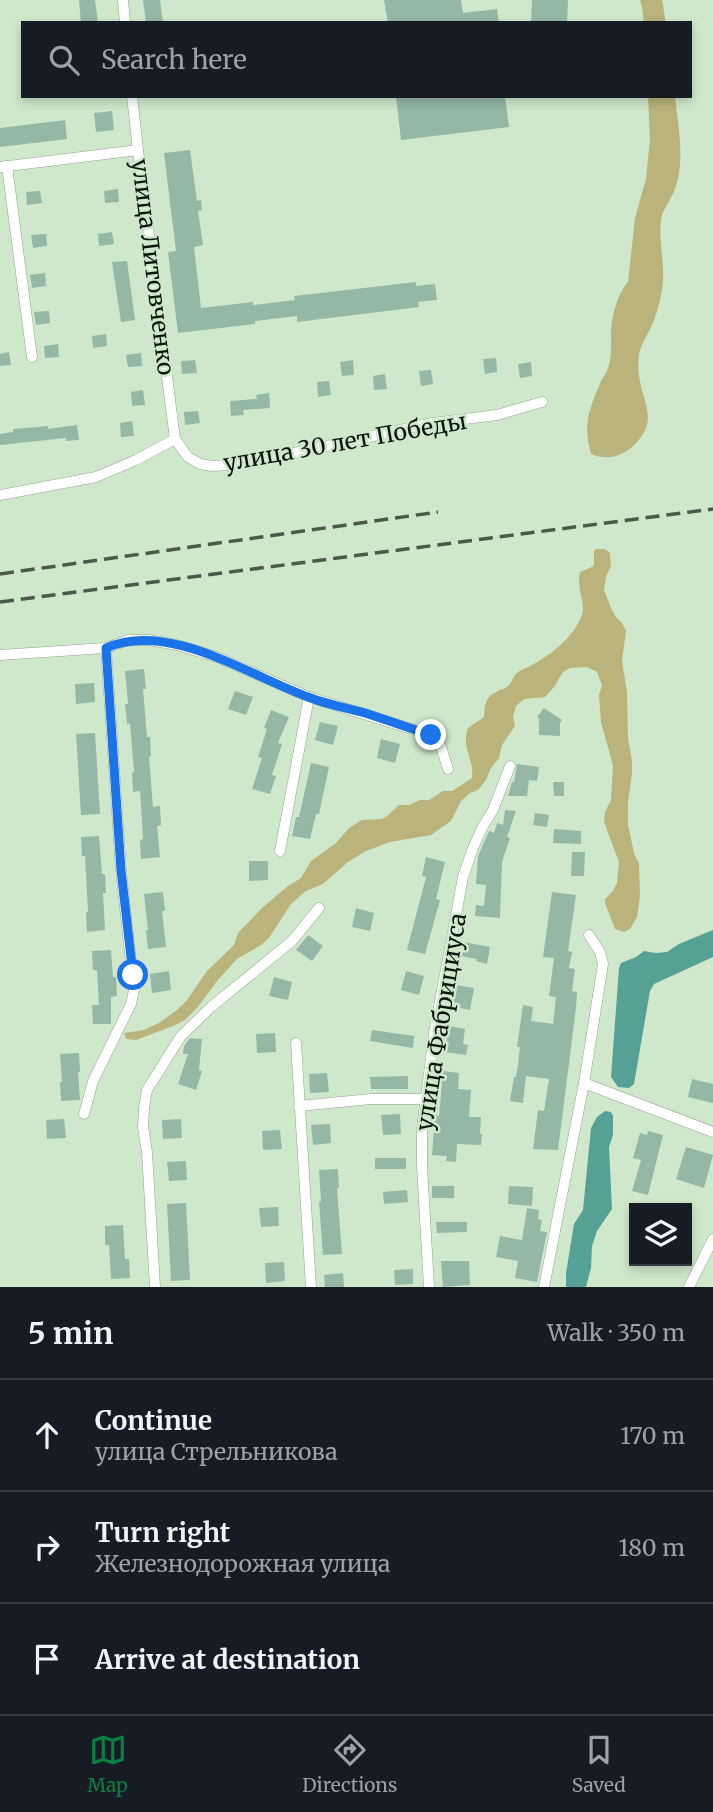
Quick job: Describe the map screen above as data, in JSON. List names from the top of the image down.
{
  "streets": {
    "street": ["улица Литовченко", "улица 30 лет Победы", "улица Фабрициуса"]
  },
  "crossings": [
    ["улица Литовченко", "улица 30 лет Победы"]
  ],
  "page": {
    "search": "Search here",
    "heading": ["5 min", "Walk · 350 m"],
    "list": [
      ["Continue", "улица Стрельникова", "170 m"],
      ["Turn right", "Железнодорожная улица", "180 m"],
      "Arrive at destination"
    ],
    "nav": ["Map", "Directions", "Saved"]
  }
}
